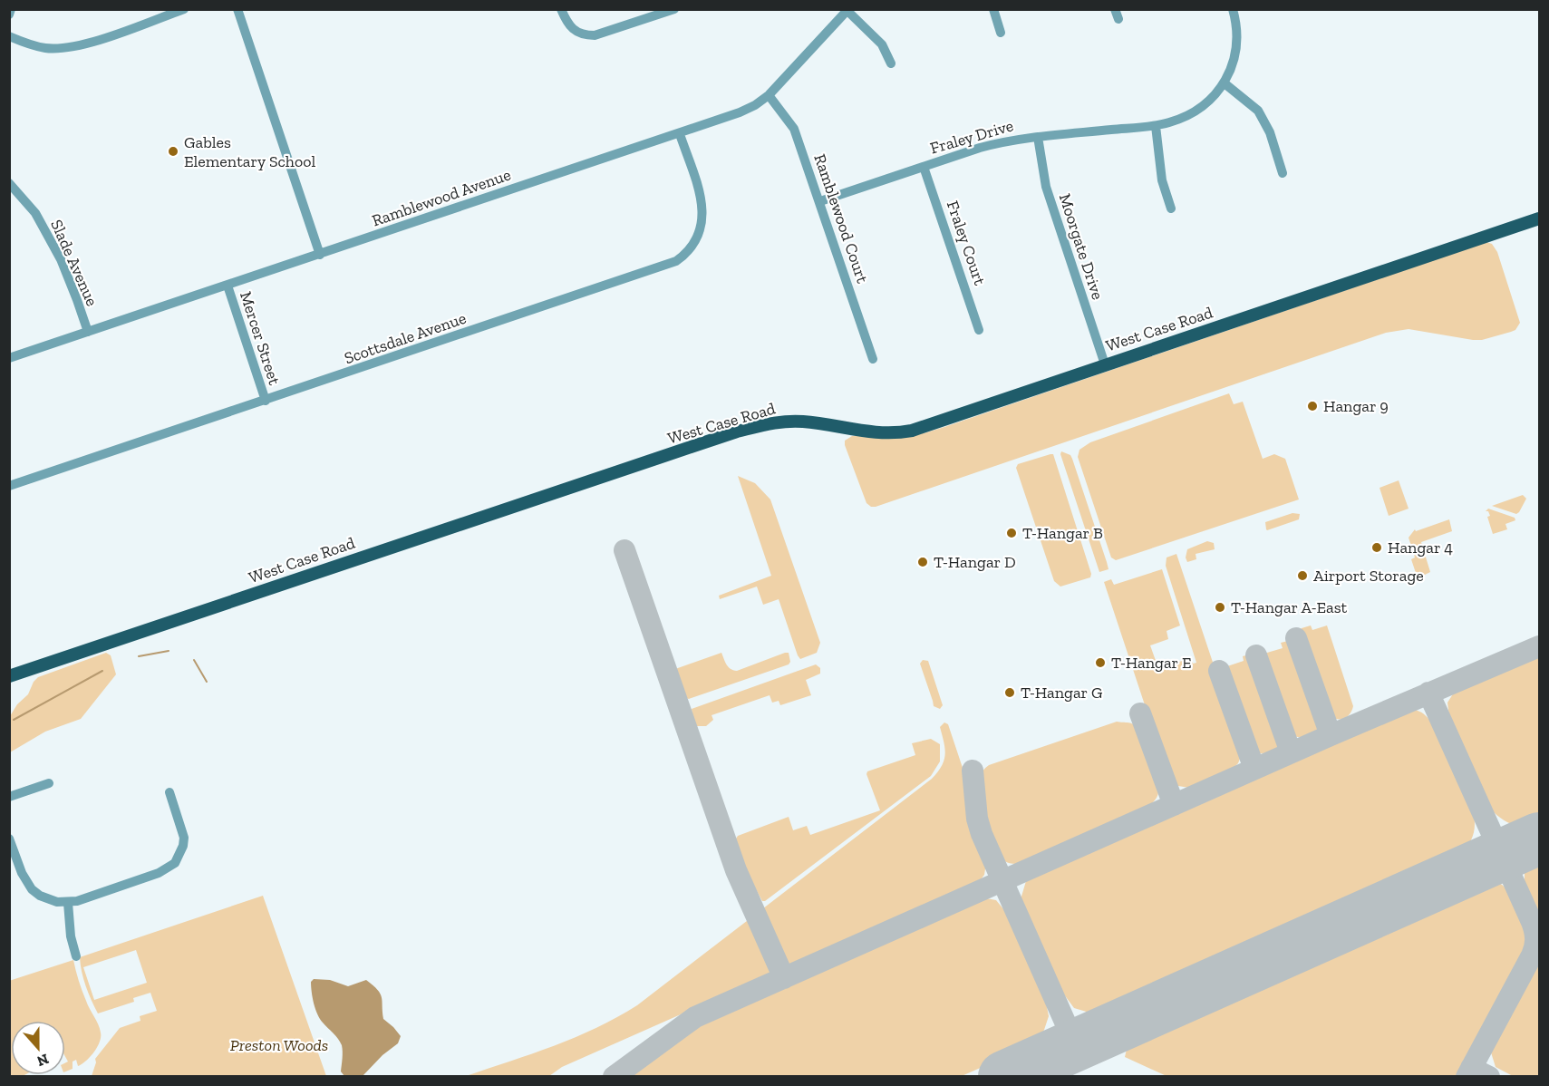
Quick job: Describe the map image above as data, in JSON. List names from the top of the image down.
{
  "streets": {
    "main road": ["West Case Road"],
    "street": [
      "Fraley Drive",
      "Ramblewood Avenue",
      "Ramblewood Court",
      "Fraley Court",
      "Moorgate Drive",
      "Slade Avenue",
      "Mercer Street",
      "Scottsdale Avenue"
    ]
  },
  "crossings": [
    ["Fraley Drive", "Ramblewood Court"],
    ["Fraley Drive", "Fraley Court"],
    ["Fraley Drive", "Moorgate Drive"],
    ["Ramblewood Avenue", "Ramblewood Court"],
    ["Ramblewood Avenue", "Slade Avenue"],
    ["Ramblewood Avenue", "Mercer Street"],
    ["Ramblewood Avenue", "Scottsdale Avenue"],
    ["Moorgate Drive", "West Case Road"],
    ["Mercer Street", "Scottsdale Avenue"]
  ],
  "parks": ["Preston Woods"],
  "places": [
    "Gables Elementary School",
    "Hangar 9",
    "T-Hangar B",
    "Hangar 4",
    "T-Hangar D",
    "Airport Storage",
    "T-Hangar A-East",
    "T-Hangar E",
    "T-Hangar G"
  ],
  "north": "bottom"
}
